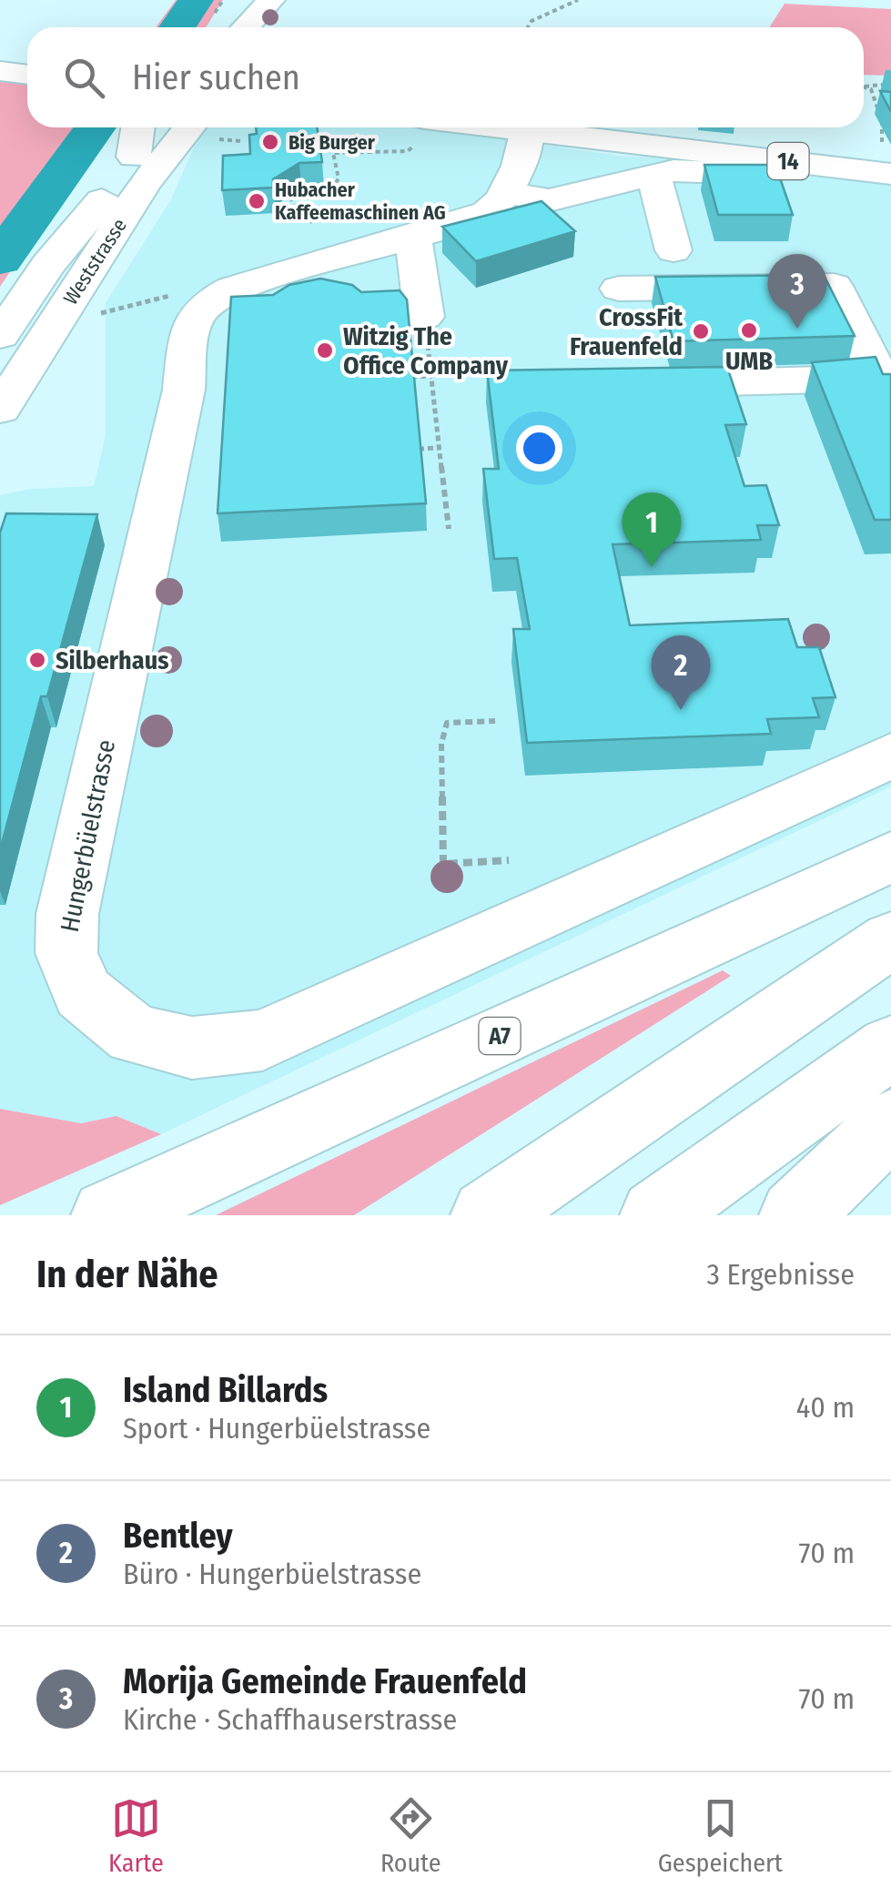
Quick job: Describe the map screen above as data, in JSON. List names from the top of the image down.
{
  "streets": {
    "main road": [
      "14",
      "Weststrasse",
      "Hungerbüelstrasse",
      "A7"
    ]
  },
  "places": [
    "Big Burger",
    "Hubacher Kaffeemaschinen AG",
    "UMB",
    "CrossFit Frauenfeld",
    "Witzig The Office Company",
    "Silberhaus"
  ],
  "page": {
    "search": "Hier suchen",
    "pins": ["3", "1", "2"],
    "heading": ["In der Nähe", "3 Ergebnisse"],
    "list": [
      {
        "mark": "1",
        "name": "Island Billards",
        "note": "Sport · Hungerbüelstrasse",
        "value": "40 m"
      },
      {
        "mark": "2",
        "name": "Bentley",
        "note": "Büro · Hungerbüelstrasse",
        "value": "70 m"
      },
      {
        "mark": "3",
        "name": "Morija Gemeinde Frauenfeld",
        "note": "Kirche · Schaffhauserstrasse",
        "value": "70 m"
      }
    ],
    "nav": ["Karte", "Route", "Gespeichert"]
  }
}
